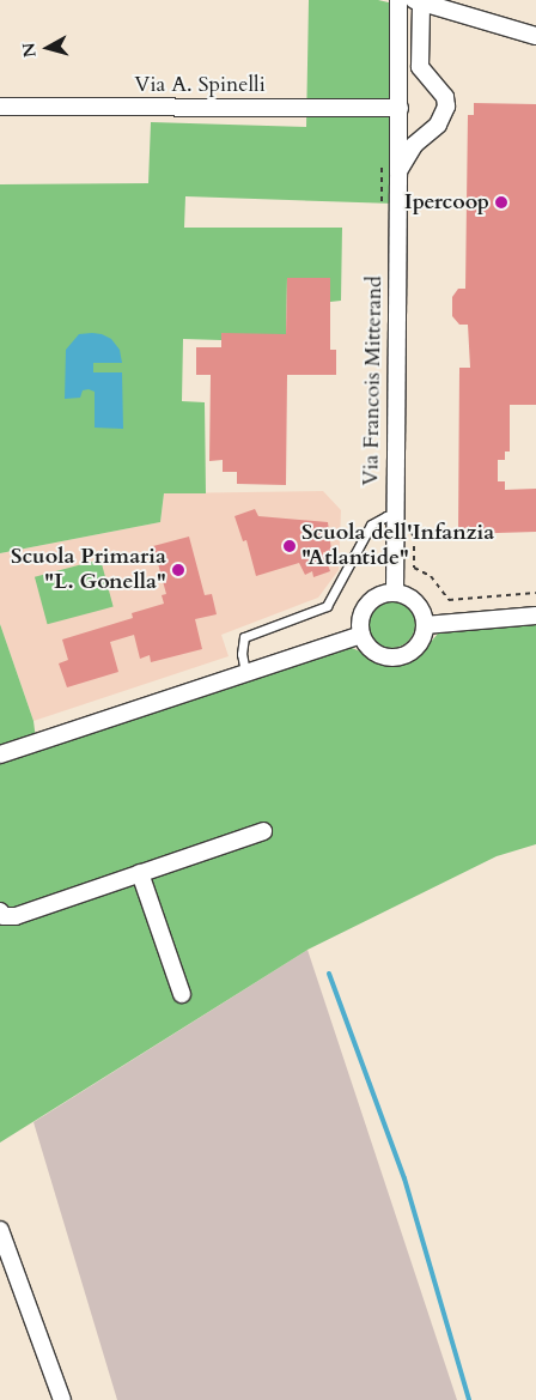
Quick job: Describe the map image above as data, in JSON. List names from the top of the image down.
{
  "streets": {
    "street": ["Via A. Spinelli", "Via Francois Mitterand"]
  },
  "crossings": [
    ["Via A. Spinelli", "Via Francois Mitterand"]
  ],
  "places": ["Ipercoop", "Scuola dell'Infanzia \"Atlantide\"", "Scuola Primaria \"L. Gonella\""],
  "north": "left"
}
